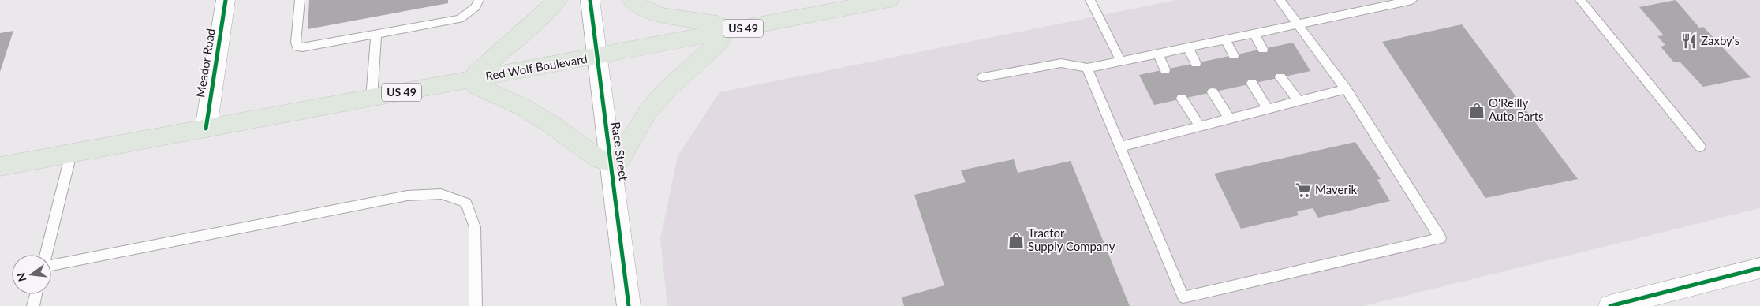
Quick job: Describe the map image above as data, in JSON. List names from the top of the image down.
{
  "streets": {
    "highway": ["US 49", "Red Wolf Boulevard"],
    "street": ["Meador Road", "Race Street"]
  },
  "crossings": [
    ["US 49", "Meador Road"],
    ["US 49", "Red Wolf Boulevard"],
    ["Meador Road", "Red Wolf Boulevard"],
    ["Red Wolf Boulevard", "Race Street"]
  ],
  "places": {
    "restaurant": ["Zaxby's"],
    "shop": ["O'Reilly Auto Parts", "Tractor Supply Company"],
    "supermarket": ["Maverik"]
  },
  "north": "left"
}
